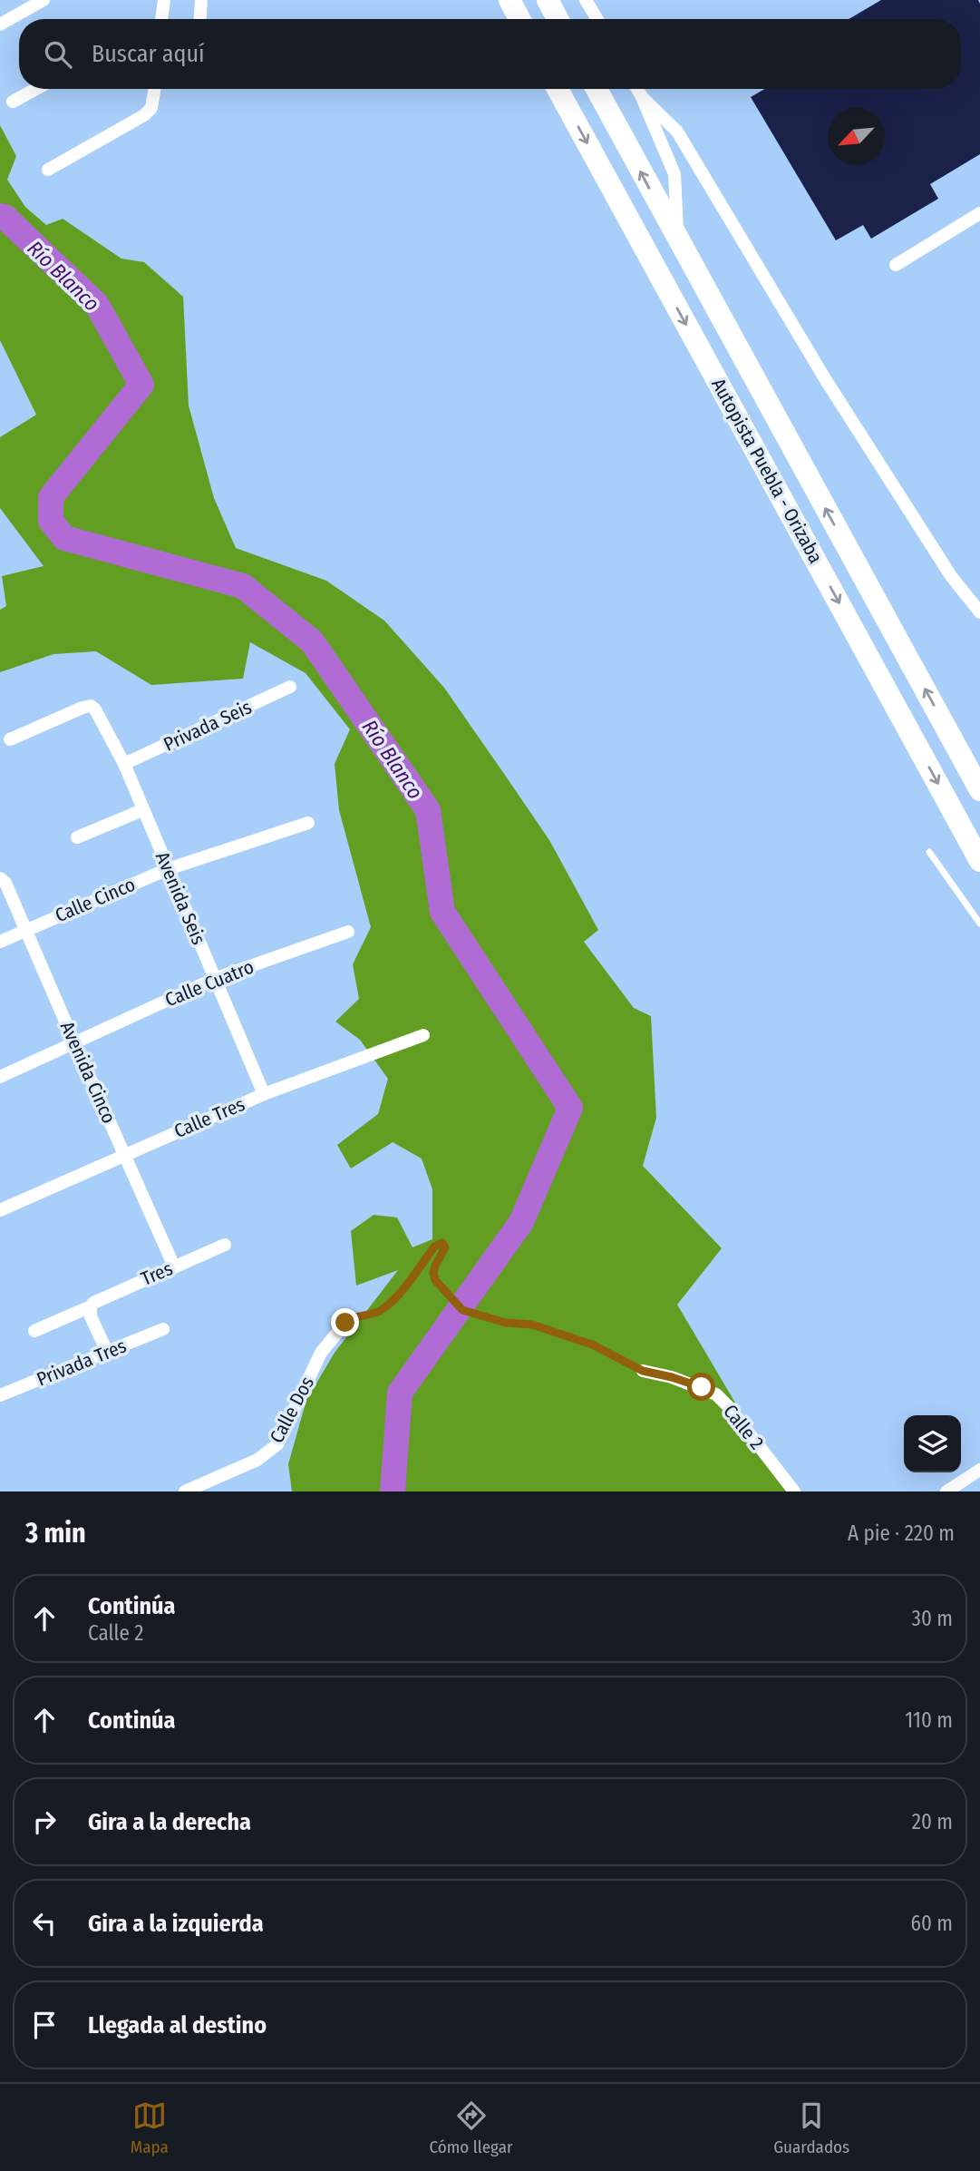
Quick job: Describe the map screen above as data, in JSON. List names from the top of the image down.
{
  "streets": {
    "highway": ["Autopista Puebla - Orizaba"],
    "street": [
      "Privada Seis",
      "Avenida Seis",
      "Calle Cinco",
      "Calle Cuatro",
      "Avenida Cinco",
      "Calle Tres",
      "Tres",
      "Privada Tres",
      "Calle Dos",
      "Calle 2"
    ]
  },
  "crossings": [
    ["Privada Seis", "Avenida Seis"],
    ["Avenida Seis", "Calle Cinco"],
    ["Avenida Seis", "Calle Cuatro"],
    ["Avenida Seis", "Calle Tres"],
    ["Calle Cinco", "Avenida Cinco"],
    ["Calle Cuatro", "Avenida Cinco"],
    ["Avenida Cinco", "Calle Tres"],
    ["Avenida Cinco", "Tres"]
  ],
  "water": ["Río Blanco"],
  "north": "bottom left",
  "page": {
    "search": "Buscar aquí",
    "heading": ["3 min", "A pie · 220 m"],
    "list": [
      ["Continúa", "Calle 2", "30 m"],
      ["Continúa", "110 m"],
      ["Gira a la derecha", "20 m"],
      ["Gira a la izquierda", "60 m"],
      "Llegada al destino"
    ],
    "nav": ["Mapa", "Cómo llegar", "Guardados"]
  }
}
